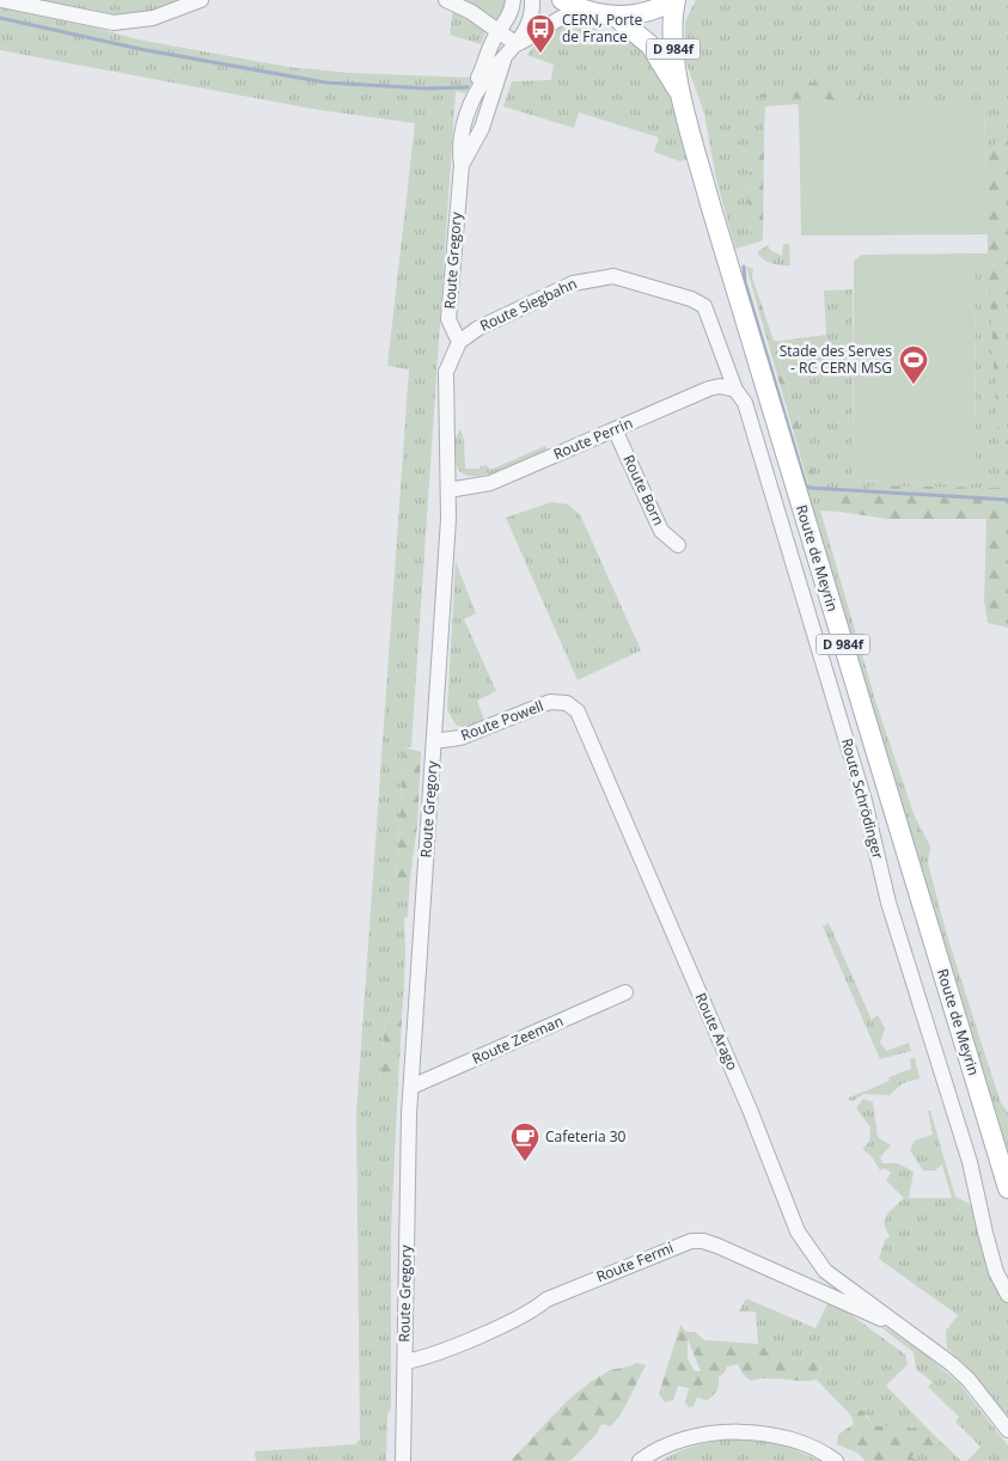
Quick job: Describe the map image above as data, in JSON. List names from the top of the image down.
{
  "streets": {
    "main road": ["D 984f", "Route de Meyrin"],
    "street": [
      "Route Gregory",
      "Route Siegbahn",
      "Route Perrin",
      "Route Born",
      "Route Powell",
      "Route Schrödinger",
      "Route Arago",
      "Route Zeeman",
      "Route Fermi"
    ]
  },
  "crossings": [
    ["Route Gregory", "Route Siegbahn"],
    ["Route Gregory", "Route Perrin"],
    ["Route Gregory", "Route Powell"],
    ["Route Gregory", "Route Zeeman"],
    ["Route Gregory", "Route Fermi"],
    ["Route Siegbahn", "Route Schrödinger"],
    ["Route Perrin", "Route Born"],
    ["Route Perrin", "Route Schrödinger"],
    ["Route Powell", "Route Arago"],
    ["Route Arago", "Route Fermi"]
  ],
  "places": {
    "bus stop": ["CERN, Porte de France"],
    "sports": ["Stade des Serves - RC CERN MSG"],
    "cafe": ["Cafeteria 30"]
  }
}
